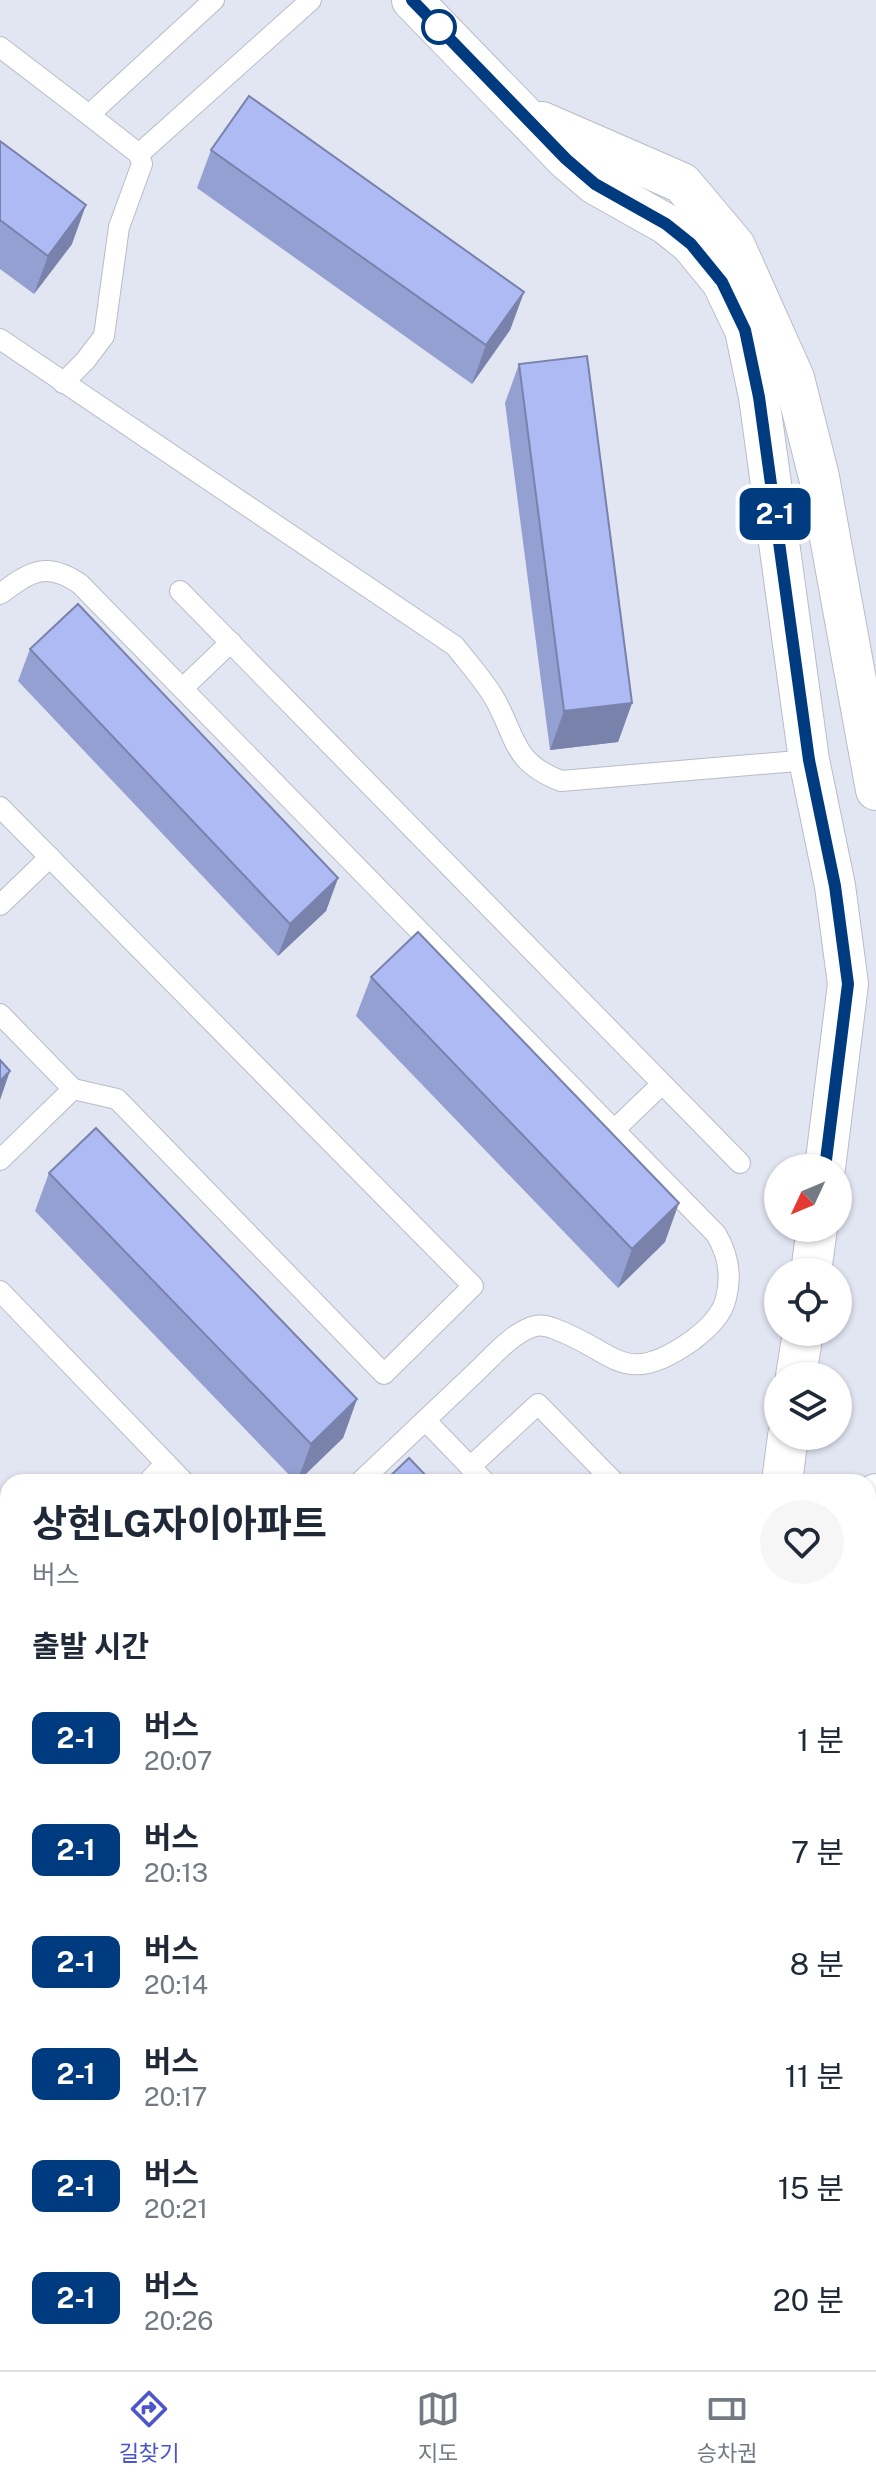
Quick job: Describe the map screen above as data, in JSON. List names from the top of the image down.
{
  "lines": ["bus line 2-1"],
  "north": "bottom left",
  "page": {
    "on_map": "2-1",
    "heading": [
      ["상현LG자이아파트", "버스"],
      "출발 시간"
    ],
    "list": [
      {
        "mark": "2-1",
        "name": "버스",
        "note": "20:07",
        "value": "1 분"
      },
      {
        "mark": "2-1",
        "name": "버스",
        "note": "20:13",
        "value": "7 분"
      },
      {
        "mark": "2-1",
        "name": "버스",
        "note": "20:14",
        "value": "8 분"
      },
      {
        "mark": "2-1",
        "name": "버스",
        "note": "20:17",
        "value": "11 분"
      },
      {
        "mark": "2-1",
        "name": "버스",
        "note": "20:21",
        "value": "15 분"
      },
      {
        "mark": "2-1",
        "name": "버스",
        "note": "20:26",
        "value": "20 분"
      }
    ],
    "tabs": ["길찾기", "지도", "승차권"]
  }
}
